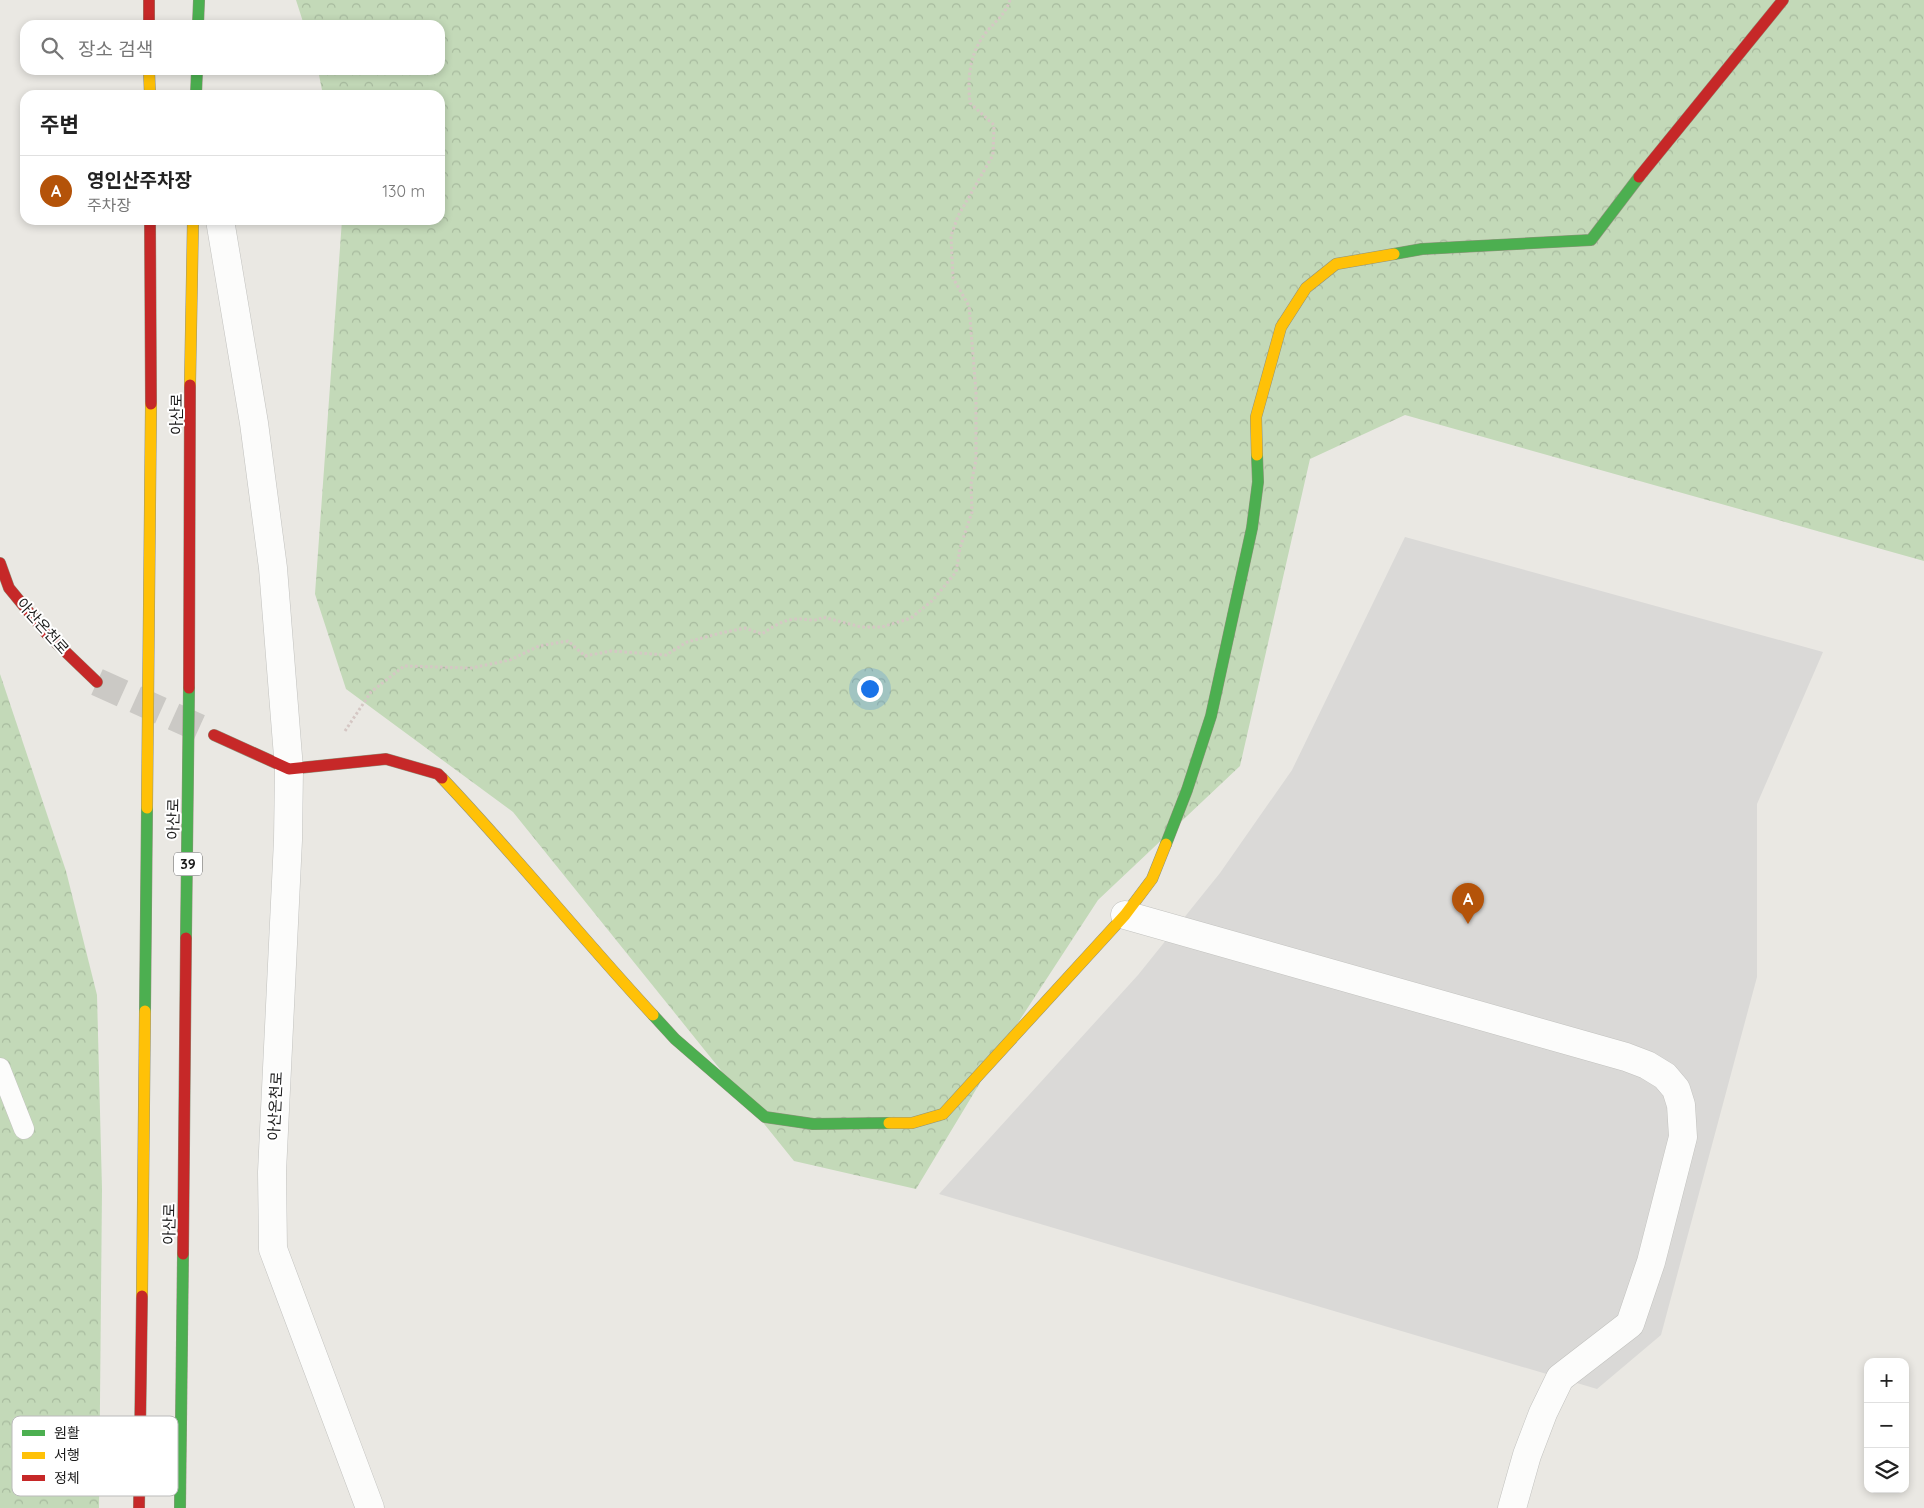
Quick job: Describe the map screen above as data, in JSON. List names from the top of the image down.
{
  "streets": {
    "main road": ["아산로", "아산온천로", "39"]
  },
  "legend": ["원활", "서행", "정체"],
  "page": {
    "search": "장소 검색",
    "heading": "주변",
    "list": [
      {
        "mark": "A",
        "name": "영인산주차장",
        "note": "주차장",
        "value": "130 m"
      }
    ],
    "pins": "A",
    "map_buttons": ["+", "−"]
  }
}
